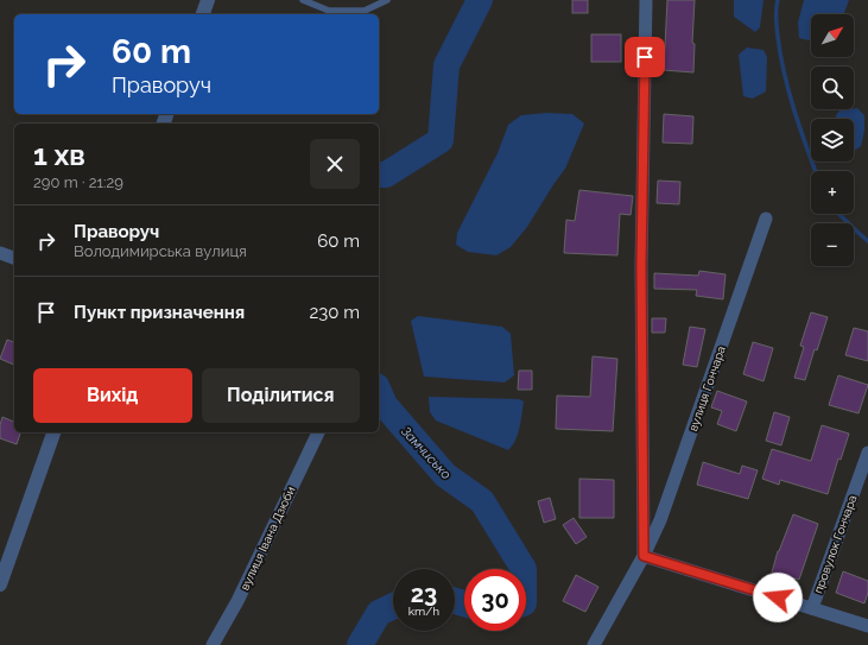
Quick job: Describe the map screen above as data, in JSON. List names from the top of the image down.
{
  "streets": {
    "street": ["вулиця Гончара", "вулиця Івана Дзюби", "провулок Гончара"]
  },
  "water": ["Замчисько"],
  "north": "top right",
  "page": {
    "map_buttons": ["+", "−"],
    "turn": ["60 m", "Праворуч"],
    "heading": ["1 хв", "290 m · 21:29"],
    "list": [
      {
        "name": "Праворуч",
        "note": "Володимирська вулиця",
        "value": "60 m"
      },
      {
        "name": "Пункт призначення",
        "value": "230 m"
      }
    ],
    "buttons": ["Вихід", "Поділитися"],
    "speed": "23 km/h",
    "limit": "30"
  }
}
